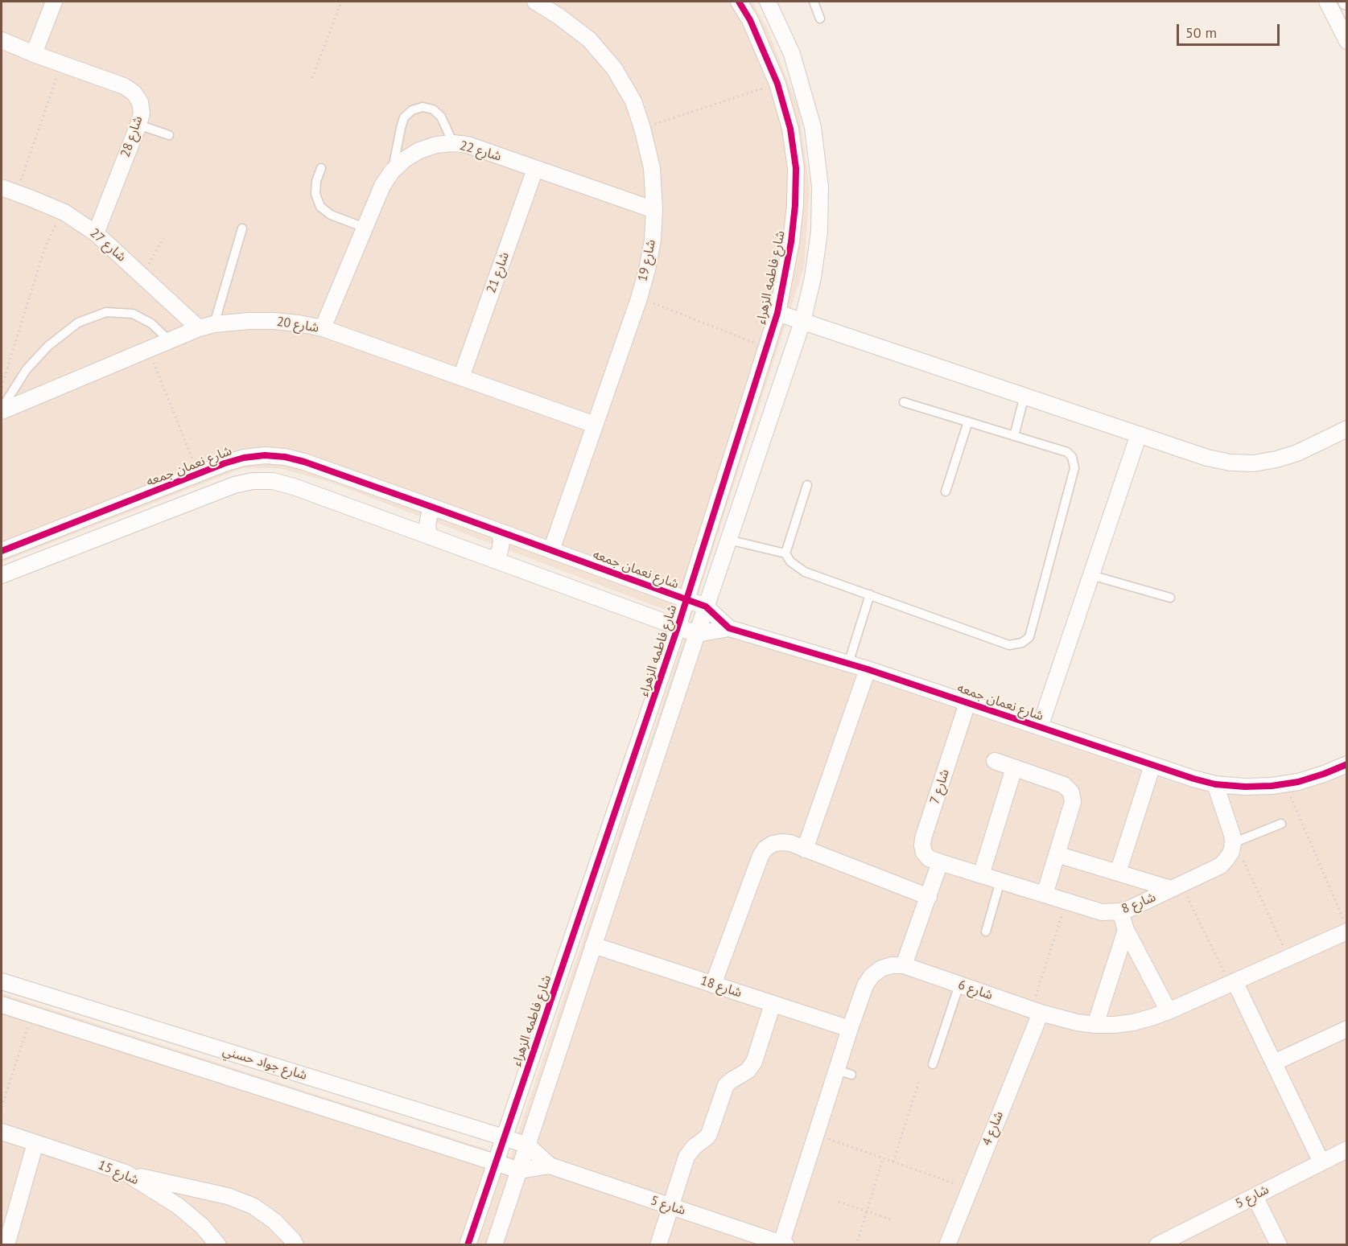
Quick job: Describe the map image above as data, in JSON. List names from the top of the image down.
{
  "streets": {
    "street": [
      "شارع 28",
      "شارع 22",
      "شارع 27",
      "شارع 19",
      "شارع 21",
      "شارع فاطمه الزهراء",
      "شارع 20",
      "شارع نعمان جمعه",
      "شارع 7",
      "شارع 8",
      "شارع 18",
      "شارع 6",
      "شارع جواد حسني",
      "شارع 4",
      "شارع 15",
      "شارع 5"
    ]
  },
  "crossings": [
    ["شارع 28", "شارع 27"],
    ["شارع 22", "شارع 19"],
    ["شارع 22", "شارع 21"],
    ["شارع 22", "شارع 20"],
    ["شارع 27", "شارع 20"],
    ["شارع 19", "شارع 20"],
    ["شارع 19", "شارع نعمان جمعه"],
    ["شارع 21", "شارع 20"],
    ["شارع فاطمه الزهراء", "شارع نعمان جمعه"],
    ["شارع فاطمه الزهراء", "شارع جواد حسني"],
    ["شارع نعمان جمعه", "شارع 7"],
    ["شارع 7", "شارع 8"],
    ["شارع 18", "شارع 6"],
    ["شارع 6", "شارع 4"],
    ["شارع 6", "شارع 5"],
    ["شارع جواد حسني", "شارع 5"]
  ],
  "scale_bar": "50 m"
}
